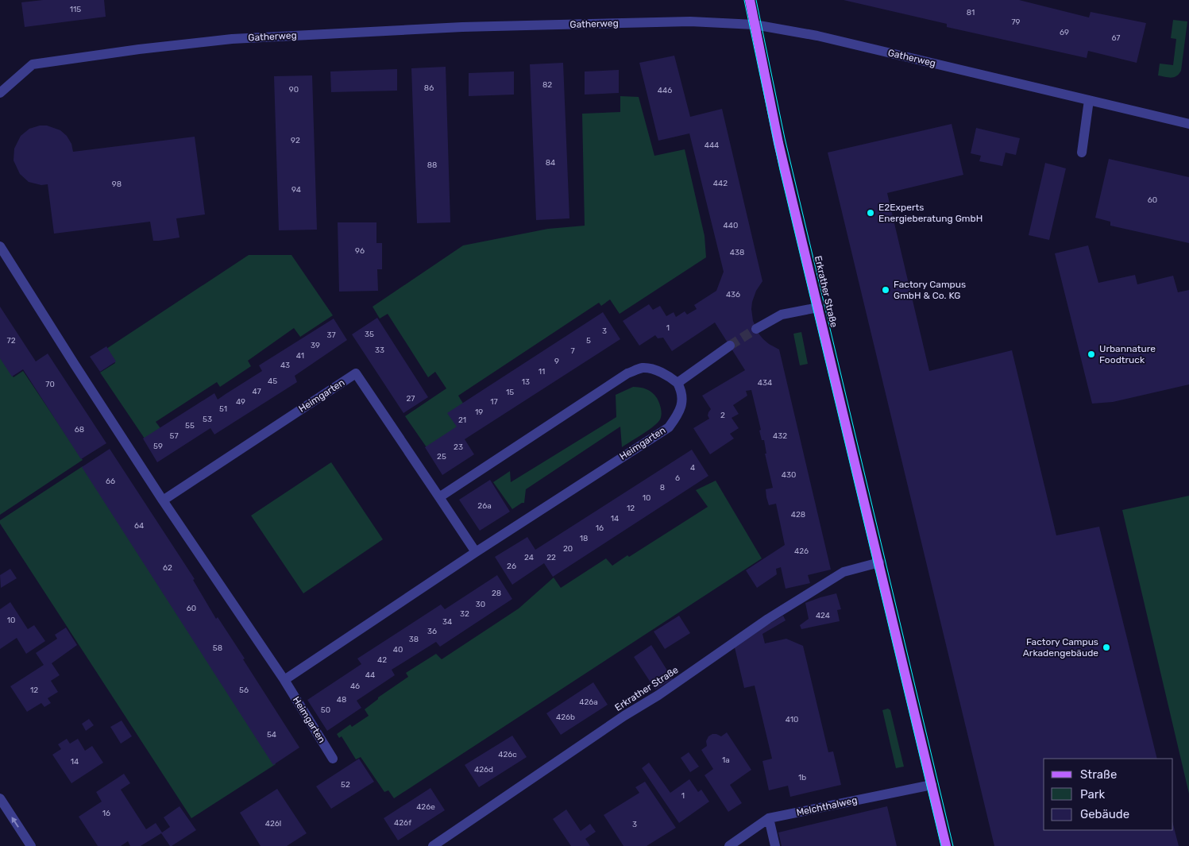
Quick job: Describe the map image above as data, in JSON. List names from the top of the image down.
{
  "streets": {
    "main road": ["Erkrather Straße"],
    "street": ["Gatherweg", "Heimgarten", "Melchthalweg"]
  },
  "crossings": [
    ["Gatherweg", "Erkrather Straße"],
    ["Erkrather Straße", "Melchthalweg"]
  ],
  "places": [
    "E2Experts Energieberatung GmbH",
    "Factory Campus GmbH & Co. KG",
    "Urbannature Foodtruck",
    "Factory Campus Arkadengebäude"
  ],
  "house_numbers": [
    "115",
    "81",
    "79",
    "69",
    "67",
    "82",
    "86",
    "90",
    "446",
    "92",
    "444",
    "84",
    "88",
    "442",
    "98",
    "94",
    "60",
    "440",
    "96",
    "438",
    "436",
    "1",
    "3",
    "35",
    "37",
    "72",
    "5",
    "39",
    "33",
    "7",
    "41",
    "9",
    "43",
    "11",
    "45",
    "13",
    "434",
    "70",
    "47",
    "15",
    "27",
    "49",
    "17",
    "51",
    "19",
    "2",
    "53",
    "21",
    "55",
    "68",
    "57",
    "432",
    "59",
    "23",
    "25",
    "4",
    "430",
    "6",
    "66",
    "8",
    "10",
    "26a",
    "12",
    "428",
    "14",
    "64",
    "16",
    "18",
    "20",
    "426",
    "24",
    "22",
    "26",
    "62",
    "28",
    "30",
    "60",
    "32",
    "424",
    "10",
    "34",
    "36",
    "38",
    "58",
    "40",
    "42",
    "44",
    "46",
    "12",
    "56",
    "48",
    "426a",
    "50",
    "426b",
    "410",
    "54",
    "426c",
    "1a",
    "14",
    "426d",
    "1b",
    "52",
    "1",
    "426e",
    "16",
    "426f",
    "426l",
    "3"
  ],
  "legend": ["Straße", "Park", "Gebäude"]
}
